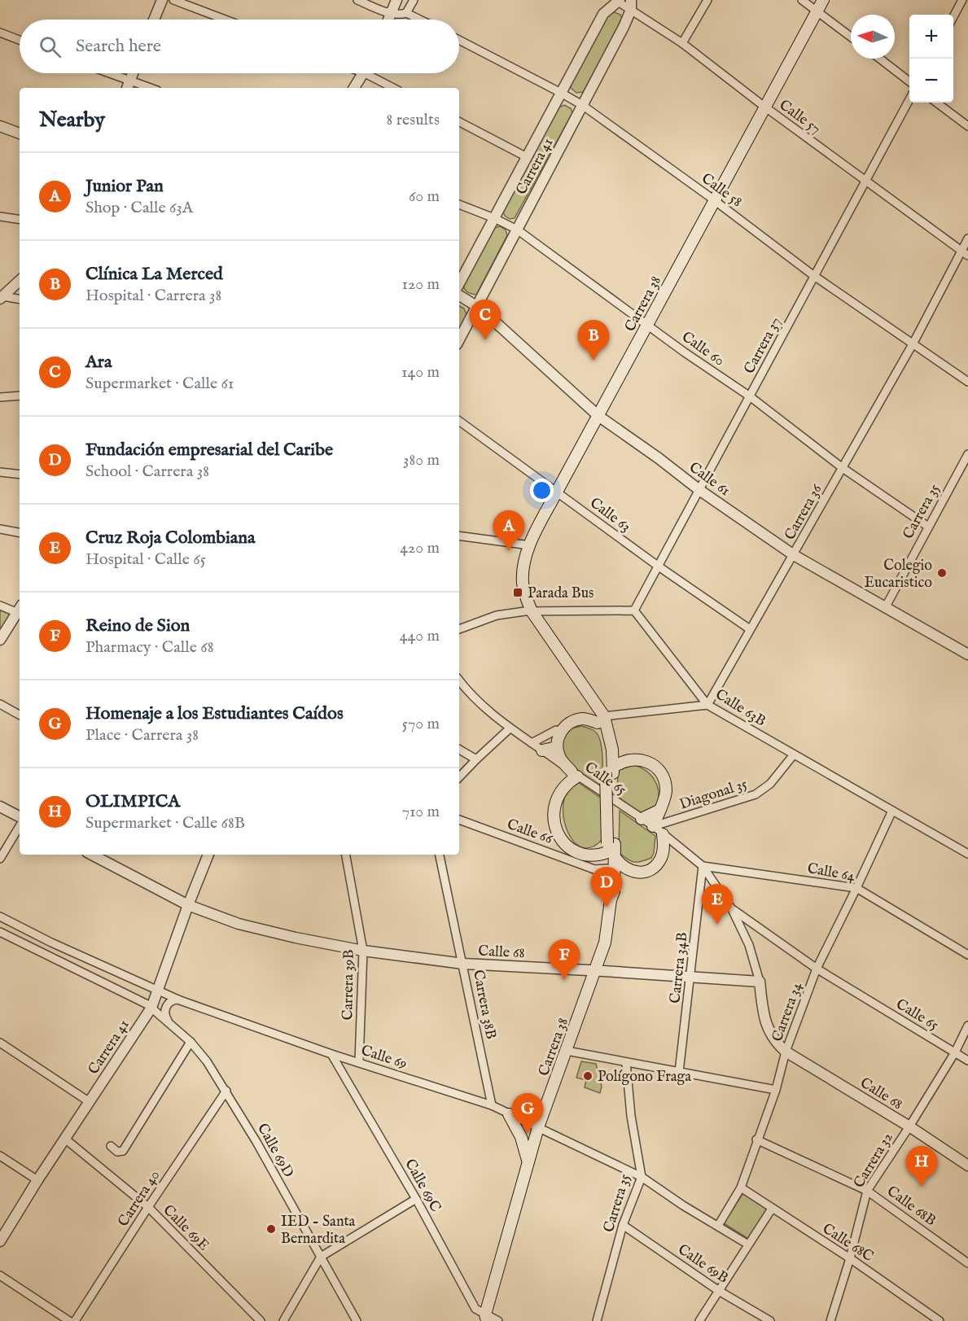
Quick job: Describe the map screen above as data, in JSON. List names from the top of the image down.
{
  "streets": {
    "main road": ["Carrera 38"],
    "street": [
      "Calle 57",
      "Carrera 41",
      "Calle 58",
      "Carrera 37",
      "Calle 60",
      "Calle 61",
      "Carrera 35",
      "Carrera 36",
      "Calle 63",
      "Calle 63B",
      "Calle 65",
      "Diagonal 35",
      "Calle 66",
      "Calle 64",
      "Calle 68",
      "Carrera 34B",
      "Carrera 39B",
      "Carrera 38B",
      "Carrera 34",
      "Calle 69",
      "Calle 69D",
      "Carrera 32",
      "Calle 69C",
      "Carrera 40",
      "Calle 68B",
      "Calle 69E",
      "Calle 68C",
      "Calle 69B"
    ]
  },
  "crossings": [
    ["Calle 57", "Carrera 41"],
    ["Calle 57", "Carrera 38"],
    ["Calle 57", "Carrera 37"],
    ["Calle 57", "Carrera 36"],
    ["Carrera 41", "Calle 58"],
    ["Carrera 41", "Calle 60"],
    ["Carrera 41", "Calle 61"],
    ["Carrera 41", "Calle 68"],
    ["Carrera 41", "Calle 69"],
    ["Carrera 41", "Calle 69D"],
    ["Carrera 41", "Calle 69E"],
    ["Calle 58", "Carrera 38"],
    ["Calle 58", "Carrera 37"],
    ["Calle 58", "Carrera 36"],
    ["Carrera 38", "Calle 60"],
    ["Carrera 38", "Calle 61"],
    ["Carrera 38", "Calle 63"],
    ["Carrera 38", "Calle 66"],
    ["Carrera 38", "Calle 68"],
    ["Carrera 38", "Calle 69"],
    ["Carrera 38", "Calle 69C"],
    ["Carrera 37", "Calle 60"],
    ["Carrera 37", "Calle 61"],
    ["Carrera 37", "Calle 63"],
    ["Carrera 37", "Calle 63B"],
    ["Calle 60", "Carrera 35"],
    ["Calle 60", "Carrera 36"],
    ["Calle 61", "Carrera 35"],
    ["Calle 61", "Carrera 36"],
    ["Carrera 35", "Calle 69"],
    ["Carrera 35", "Calle 69B"],
    ["Carrera 36", "Calle 63"],
    ["Carrera 36", "Calle 63B"],
    ["Calle 63B", "Diagonal 35"],
    ["Calle 63B", "Carrera 34"],
    ["Calle 65", "Diagonal 35"],
    ["Calle 65", "Calle 64"],
    ["Calle 65", "Calle 68"],
    ["Calle 65", "Carrera 34B"],
    ["Calle 65", "Carrera 34"],
    ["Calle 65", "Carrera 32"],
    ["Calle 64", "Carrera 34B"],
    ["Calle 64", "Carrera 34"],
    ["Calle 68", "Carrera 34B"],
    ["Calle 68", "Carrera 39B"],
    ["Calle 68", "Carrera 38B"],
    ["Calle 68", "Carrera 34"],
    ["Calle 68", "Carrera 32"],
    ["Carrera 39B", "Calle 69"],
    ["Carrera 38B", "Calle 69"],
    ["Carrera 34", "Calle 69"],
    ["Carrera 34", "Calle 68B"],
    ["Carrera 34", "Calle 68C"],
    ["Calle 69", "Calle 69C"],
    ["Calle 69D", "Carrera 40"],
    ["Carrera 32", "Calle 68B"],
    ["Carrera 32", "Calle 68C"],
    ["Carrera 40", "Calle 69E"]
  ],
  "places": {
    "other": ["Colegio Eucaristico", "Polígono Fraga", "IED - Santa Bernardita"],
    "transit": ["Parada Bus"]
  },
  "north": "left",
  "page": {
    "map_buttons": ["+", "−"],
    "search": "Search here",
    "heading": ["Nearby", "8 results"],
    "list": [
      {
        "mark": "A",
        "name": "Junior Pan",
        "note": "Shop · Calle 63A",
        "value": "60 m"
      },
      {
        "mark": "B",
        "name": "Clínica La Merced",
        "note": "Hospital · Carrera 38",
        "value": "120 m"
      },
      {
        "mark": "C",
        "name": "Ara",
        "note": "Supermarket · Calle 61",
        "value": "140 m"
      },
      {
        "mark": "D",
        "name": "Fundación empresarial del Caribe",
        "note": "School · Carrera 38",
        "value": "380 m"
      },
      {
        "mark": "E",
        "name": "Cruz Roja Colombiana",
        "note": "Hospital · Calle 65",
        "value": "420 m"
      },
      {
        "mark": "F",
        "name": "Reino de Sion",
        "note": "Pharmacy · Calle 68",
        "value": "440 m"
      },
      {
        "mark": "G",
        "name": "Homenaje a los Estudiantes Caídos",
        "note": "Place · Carrera 38",
        "value": "570 m"
      },
      {
        "mark": "H",
        "name": "OLIMPICA",
        "note": "Supermarket · Calle 68B",
        "value": "710 m"
      }
    ],
    "pins": [
      "C",
      "B",
      "A",
      "D",
      "E",
      "F",
      "G",
      "H"
    ]
  }
}
